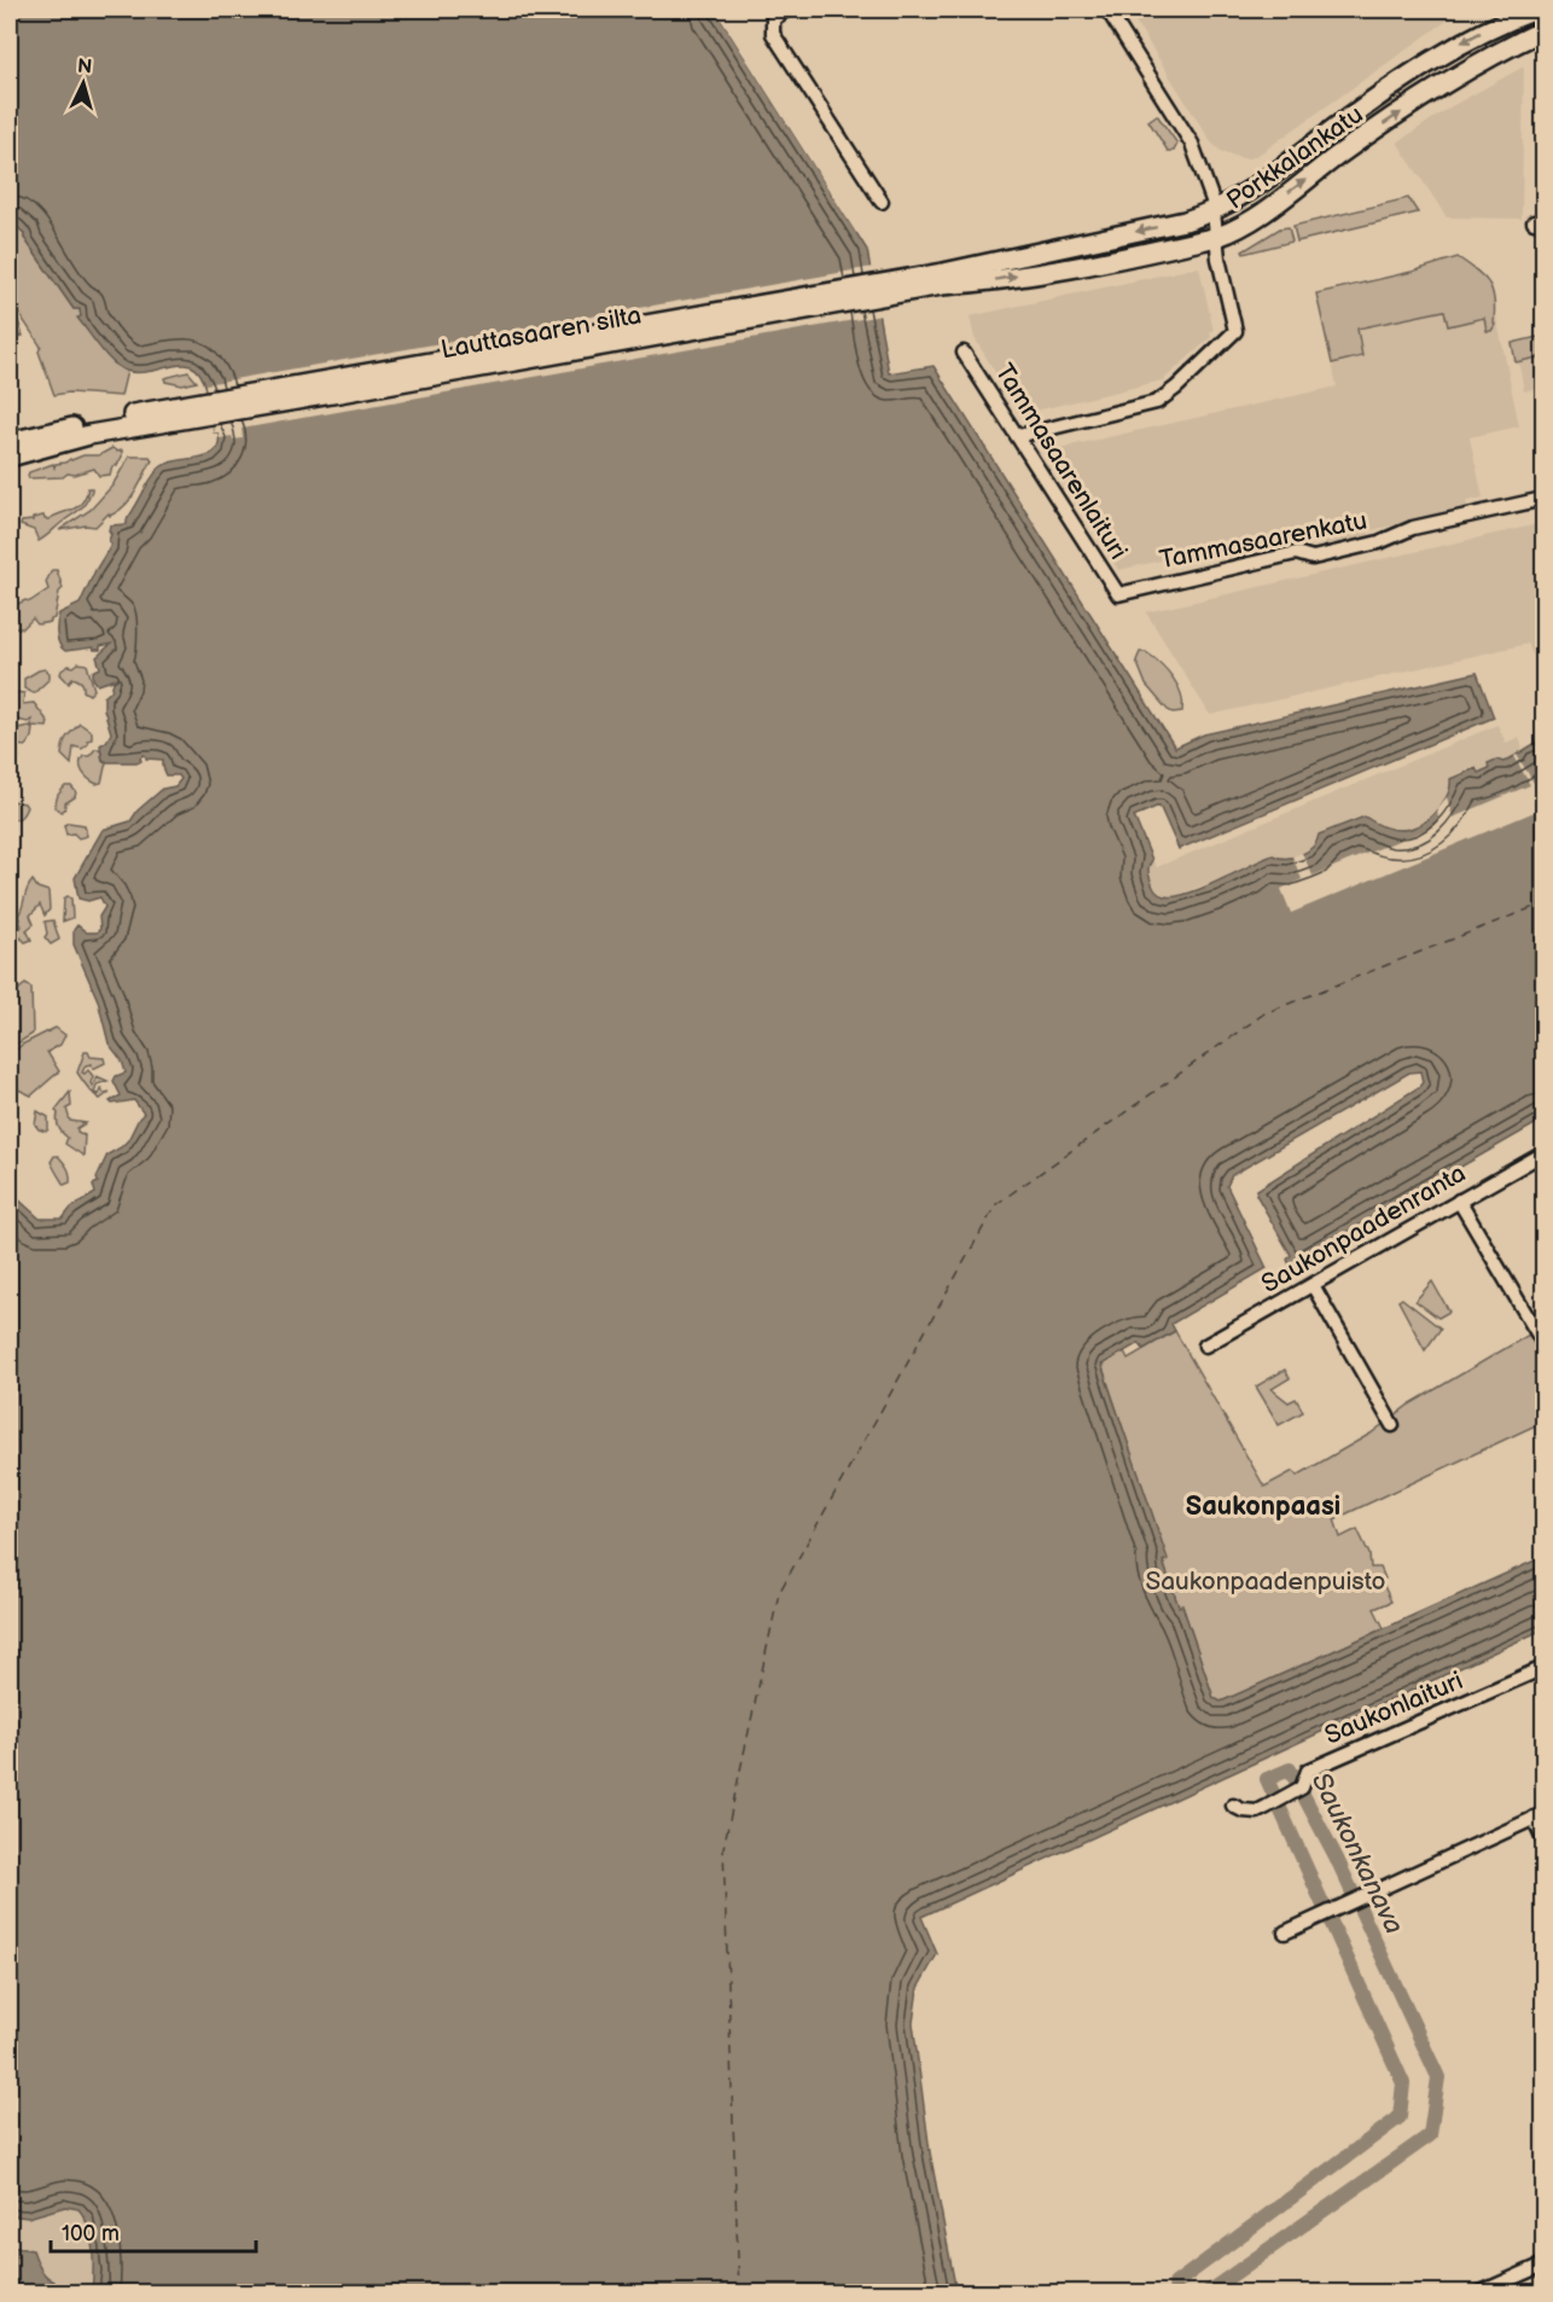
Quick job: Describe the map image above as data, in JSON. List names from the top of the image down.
{
  "streets": {
    "main road": ["Porkkalankatu", "Lauttasaaren silta"],
    "street": [
      "Tammasaarenlaituri",
      "Tammasaarenkatu",
      "Saukonpaadenranta",
      "Saukonlaituri"
    ]
  },
  "crossings": [
    ["Porkkalankatu", "Lauttasaaren silta"],
    ["Tammasaarenlaituri", "Tammasaarenkatu"]
  ],
  "districts": ["Saukonpaasi"],
  "water": ["Saukonkanava"],
  "parks": ["Saukonpaadenpuisto"],
  "scale_bar": "100 m",
  "north": "top"
}
